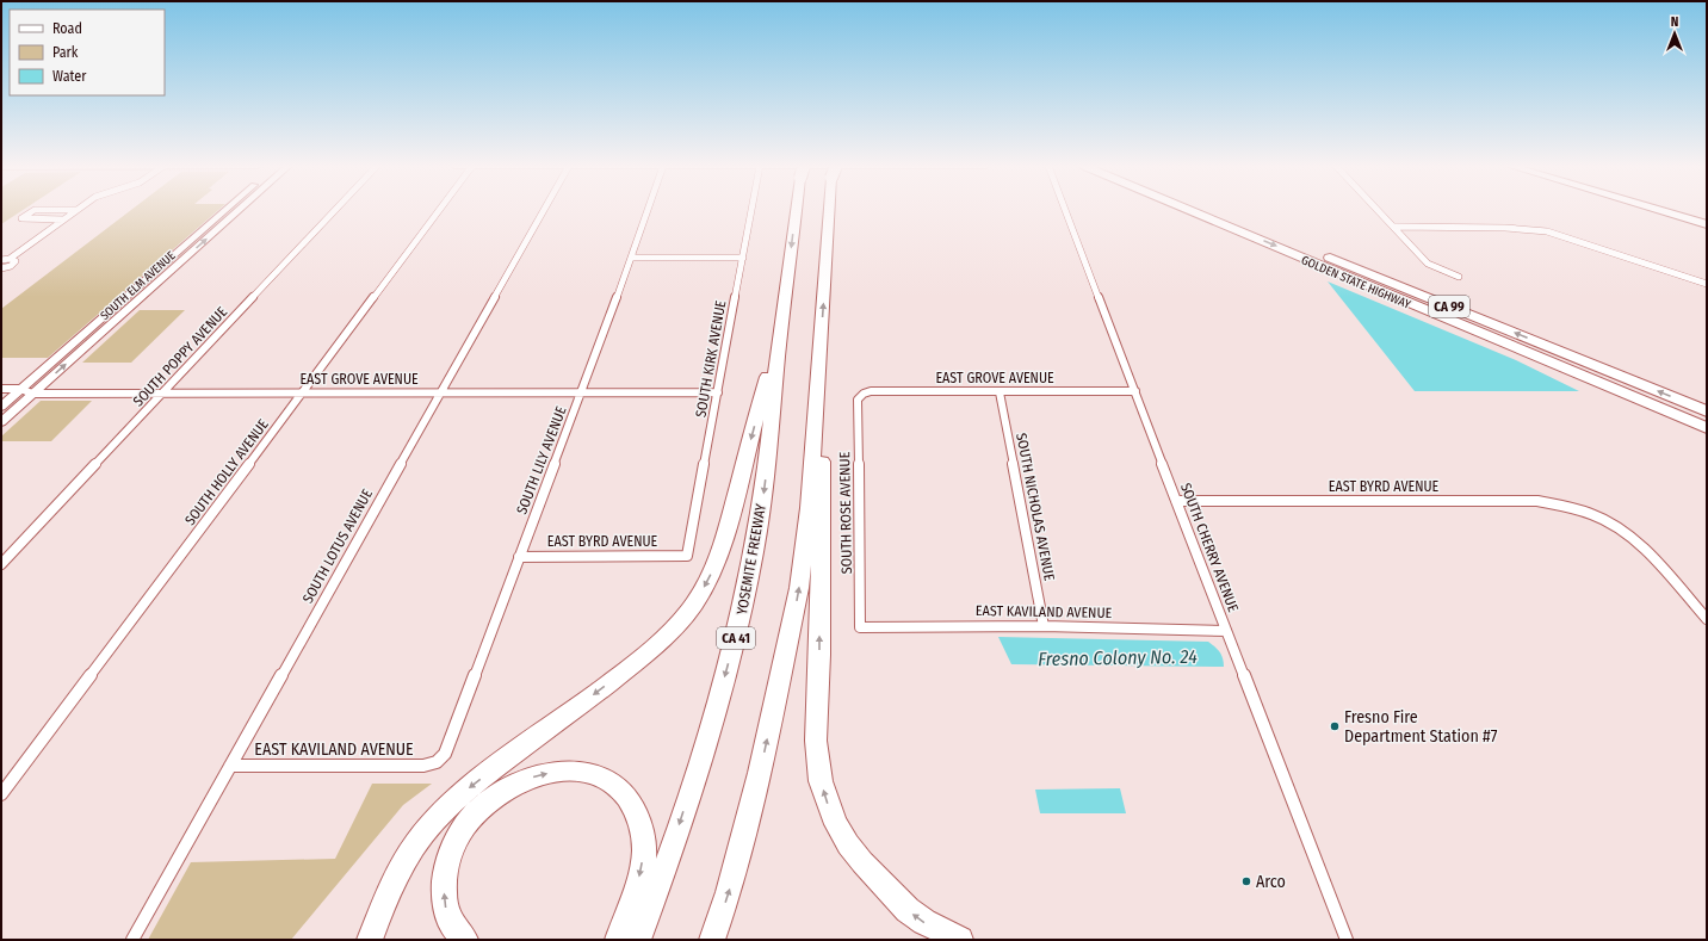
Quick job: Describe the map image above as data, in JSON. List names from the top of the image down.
{
  "streets": {
    "highway": [
      "GOLDEN STATE HIGHWAY",
      "CA 99",
      "YOSEMITE FREEWAY",
      "CA 41"
    ],
    "main road": ["SOUTH ELM AVENUE"],
    "street": [
      "SOUTH POPPY AVENUE",
      "SOUTH KIRK AVENUE",
      "EAST GROVE AVENUE",
      "SOUTH LILY AVENUE",
      "SOUTH HOLLY AVENUE",
      "EAST BYRD AVENUE",
      "SOUTH NICHOLAS AVENUE",
      "SOUTH ROSE AVENUE",
      "SOUTH LOTUS AVENUE",
      "SOUTH CHERRY AVENUE",
      "EAST KAVILAND AVENUE"
    ]
  },
  "crossings": [
    ["SOUTH ELM AVENUE", "EAST GROVE AVENUE"],
    ["SOUTH POPPY AVENUE", "EAST GROVE AVENUE"],
    ["SOUTH KIRK AVENUE", "EAST GROVE AVENUE"],
    ["SOUTH KIRK AVENUE", "EAST BYRD AVENUE"],
    ["EAST GROVE AVENUE", "SOUTH LILY AVENUE"],
    ["EAST GROVE AVENUE", "SOUTH HOLLY AVENUE"],
    ["EAST GROVE AVENUE", "SOUTH NICHOLAS AVENUE"],
    ["EAST GROVE AVENUE", "SOUTH ROSE AVENUE"],
    ["EAST GROVE AVENUE", "SOUTH LOTUS AVENUE"],
    ["EAST GROVE AVENUE", "SOUTH CHERRY AVENUE"],
    ["SOUTH LILY AVENUE", "EAST BYRD AVENUE"],
    ["SOUTH LILY AVENUE", "EAST KAVILAND AVENUE"],
    ["EAST BYRD AVENUE", "SOUTH CHERRY AVENUE"],
    ["SOUTH NICHOLAS AVENUE", "EAST KAVILAND AVENUE"],
    ["SOUTH ROSE AVENUE", "EAST KAVILAND AVENUE"],
    ["SOUTH LOTUS AVENUE", "EAST KAVILAND AVENUE"],
    ["SOUTH CHERRY AVENUE", "EAST KAVILAND AVENUE"]
  ],
  "water": ["Fresno Colony No. 24"],
  "places": ["Fresno Fire Department Station #7", "Arco"],
  "legend": ["Road", "Park", "Water"],
  "north": "top"
}
